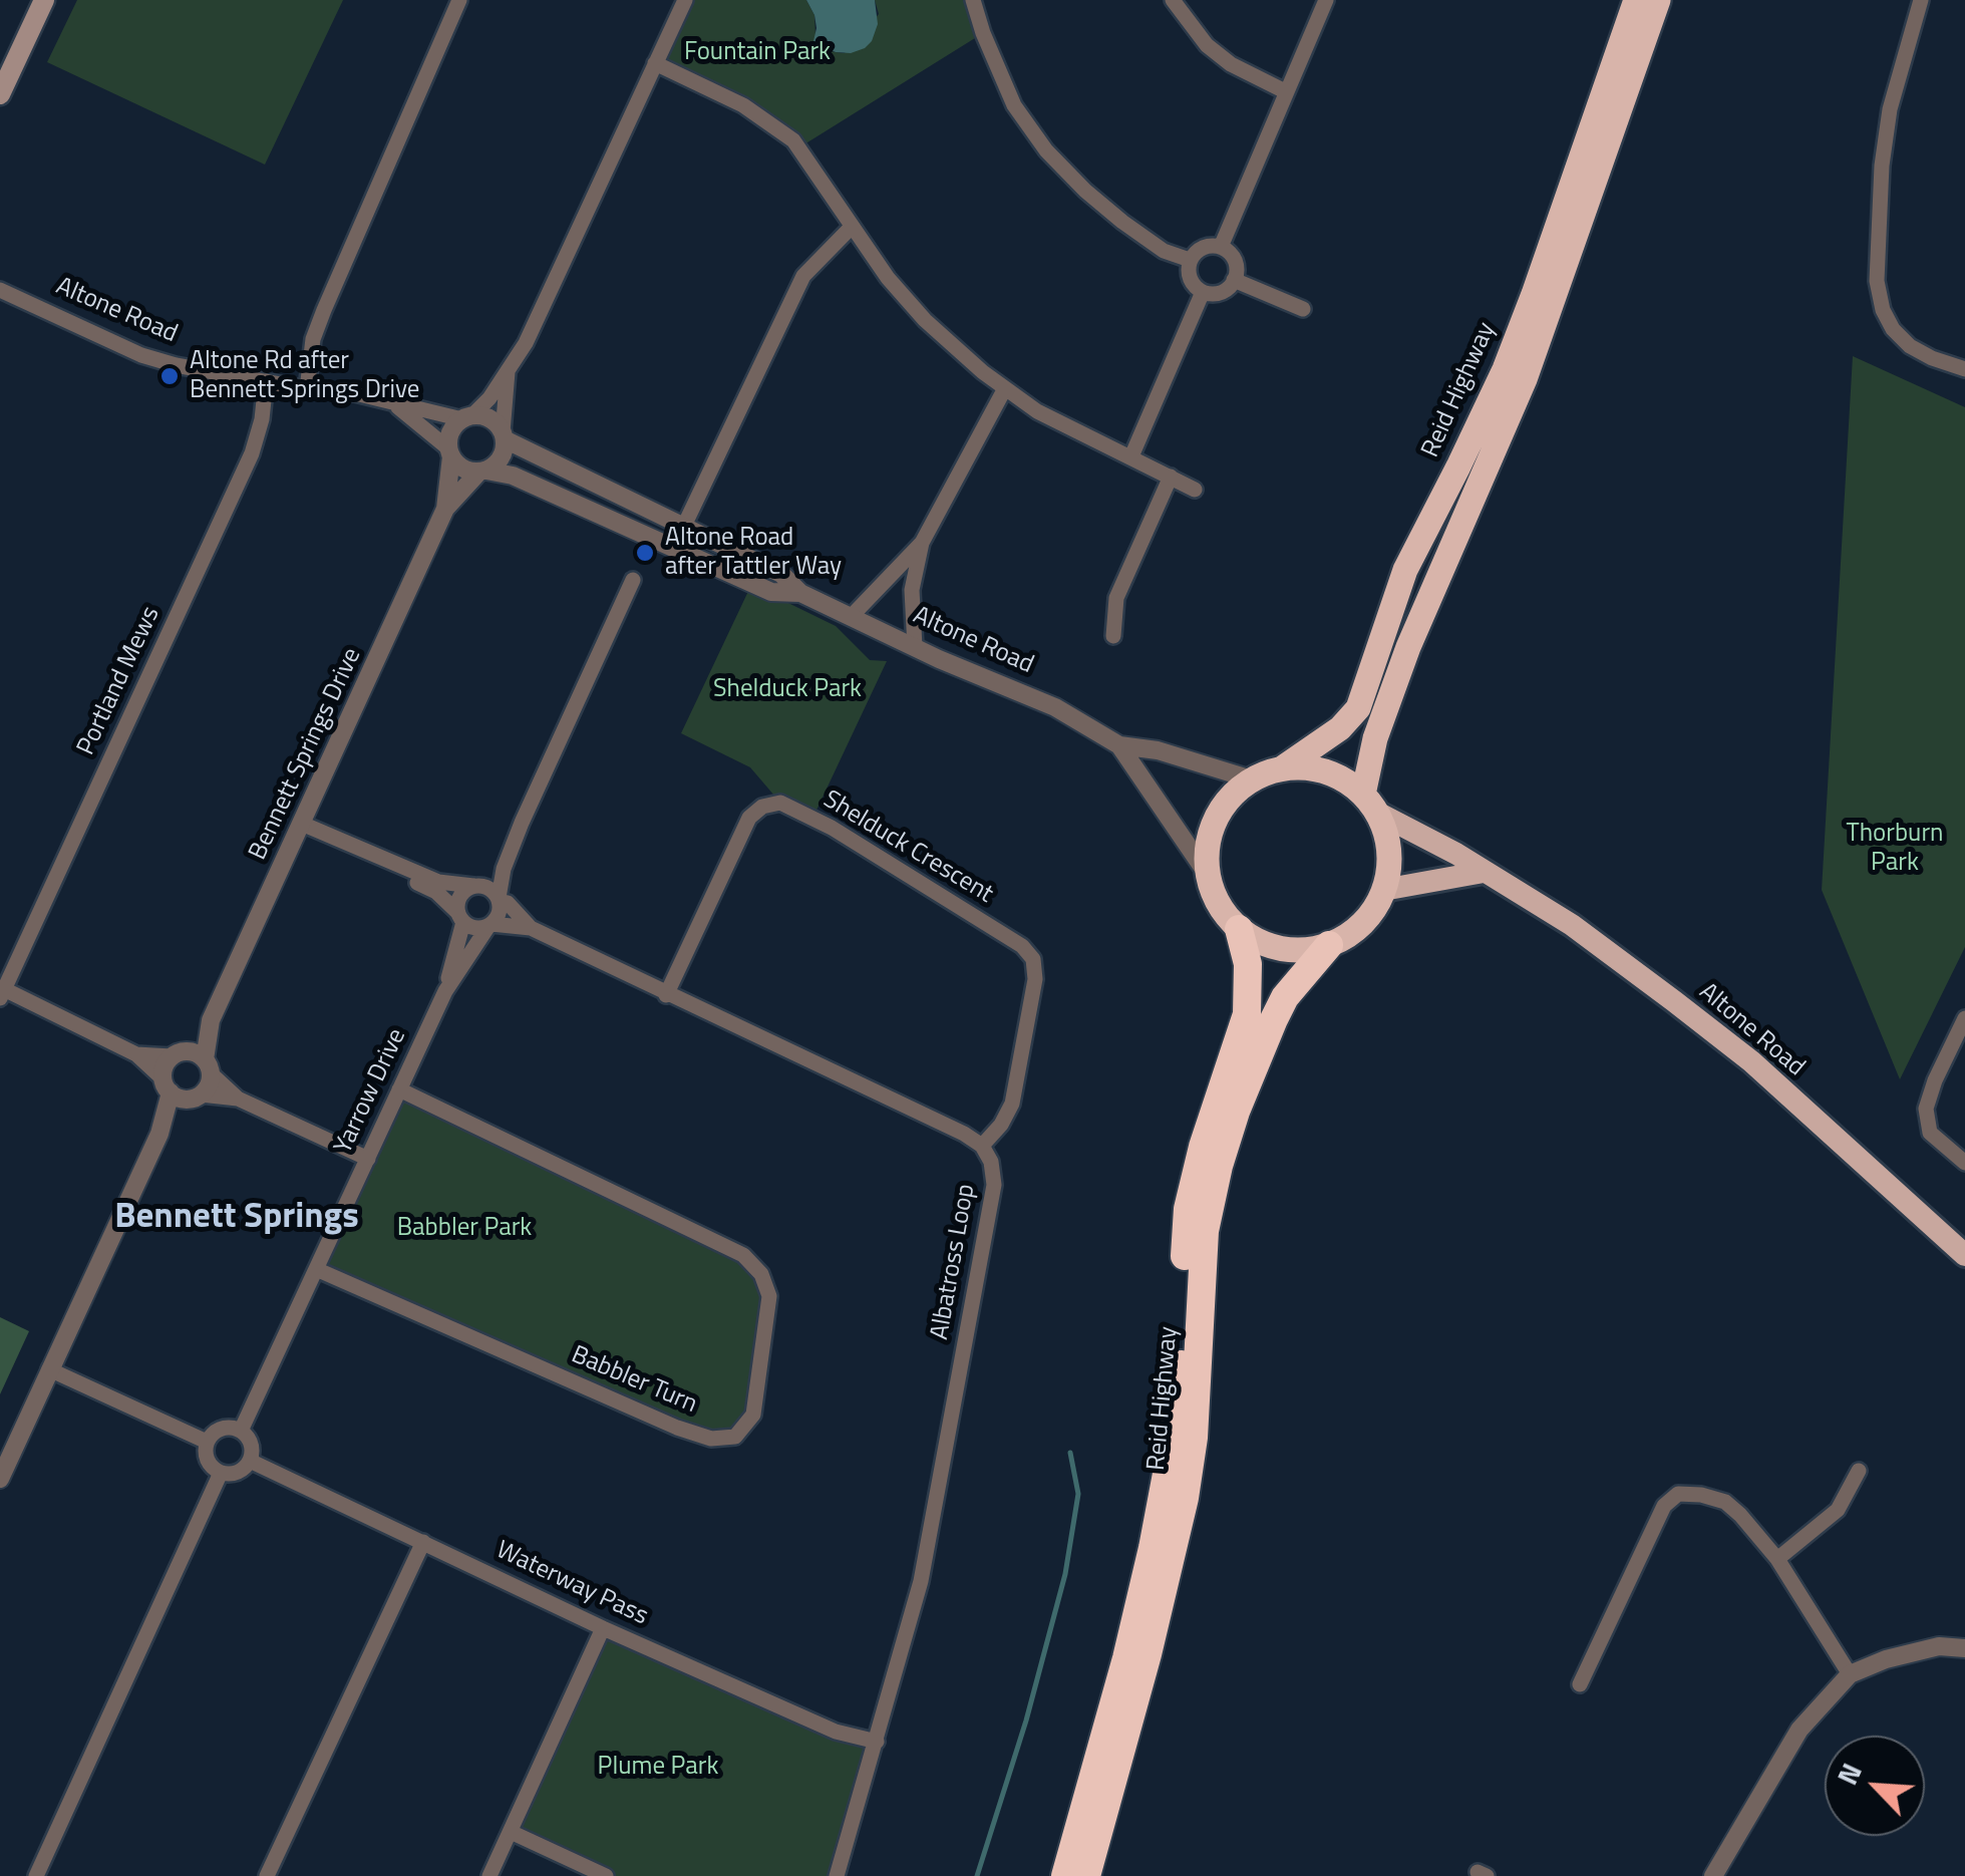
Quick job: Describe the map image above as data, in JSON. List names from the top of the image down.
{
  "streets": {
    "highway": ["Reid Highway"],
    "main road": ["Altone Road"],
    "street": [
      "Portland Mews",
      "Bennett Springs Drive",
      "Shelduck Crescent",
      "Yarrow Drive",
      "Albatross Loop",
      "Babbler Turn",
      "Waterway Pass"
    ]
  },
  "crossings": [
    ["Altone Road", "Reid Highway"],
    ["Altone Road", "Portland Mews"],
    ["Altone Road", "Bennett Springs Drive"],
    ["Shelduck Crescent", "Albatross Loop"],
    ["Yarrow Drive", "Babbler Turn"],
    ["Yarrow Drive", "Waterway Pass"],
    ["Albatross Loop", "Waterway Pass"]
  ],
  "districts": ["Bennett Springs"],
  "parks": [
    "Fountain Park",
    "Shelduck Park",
    "Thorburn Park",
    "Babbler Park",
    "Plume Park"
  ],
  "places": ["Altone Rd after Bennett Springs Drive", "Altone Road after Tattler Way"],
  "north": "top left"
}
